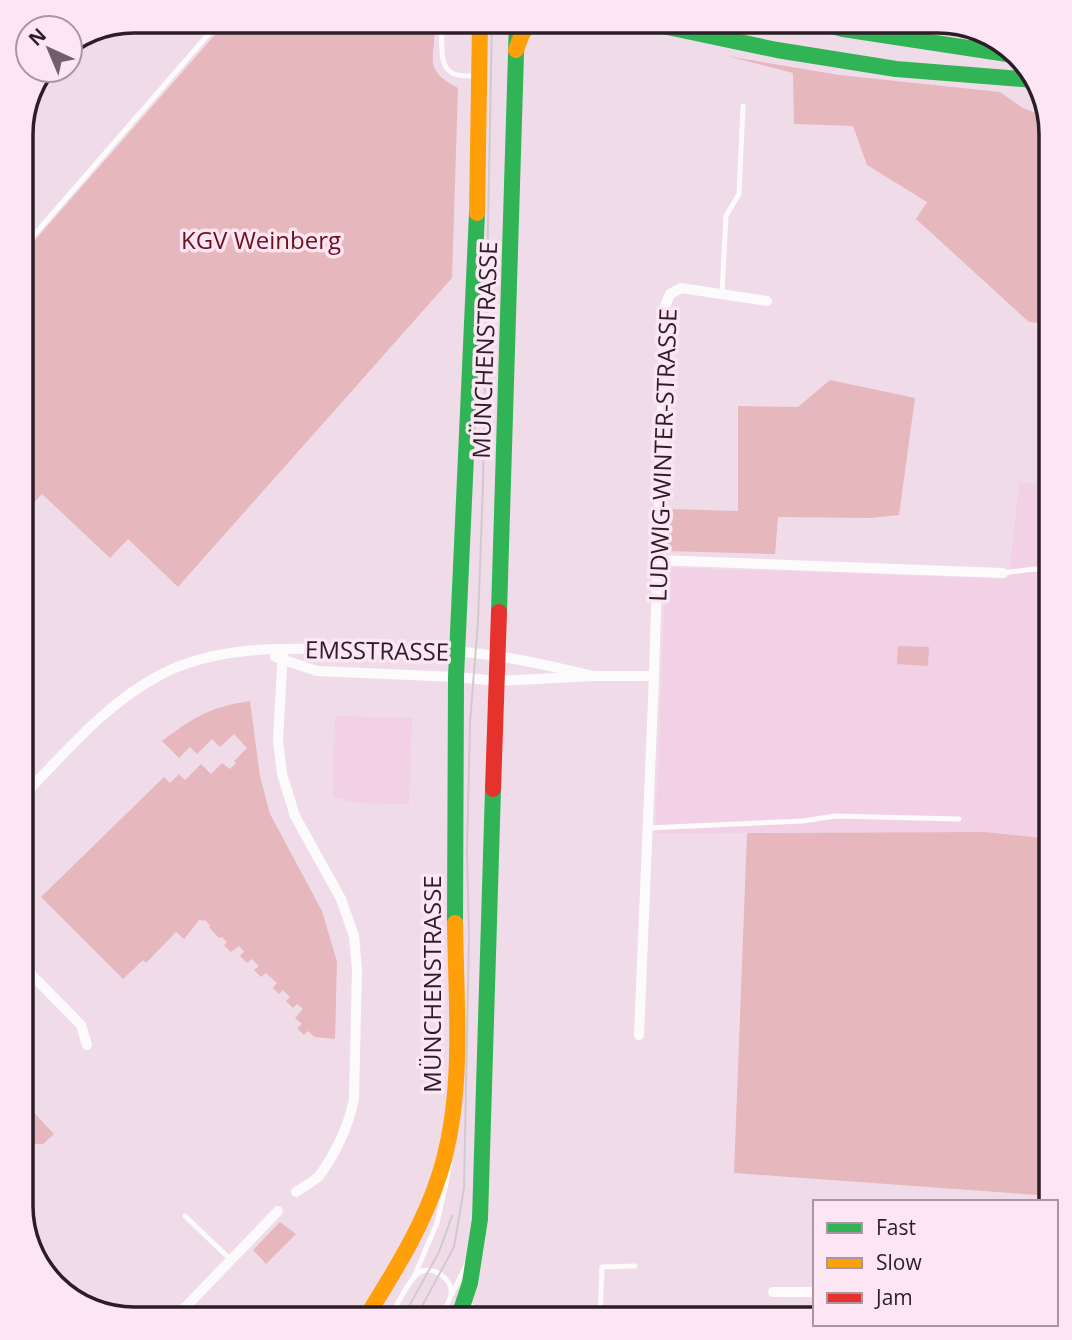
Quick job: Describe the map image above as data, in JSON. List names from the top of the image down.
{
  "streets": {
    "main road": ["MÜNCHENSTRASSE"],
    "street": ["LUDWIG-WINTER-STRASSE", "EMSSTRASSE"]
  },
  "crossings": [
    ["MÜNCHENSTRASSE", "EMSSTRASSE"]
  ],
  "parks": ["KGV Weinberg"],
  "legend": ["Fast", "Slow", "Jam"],
  "north": "top left"
}
